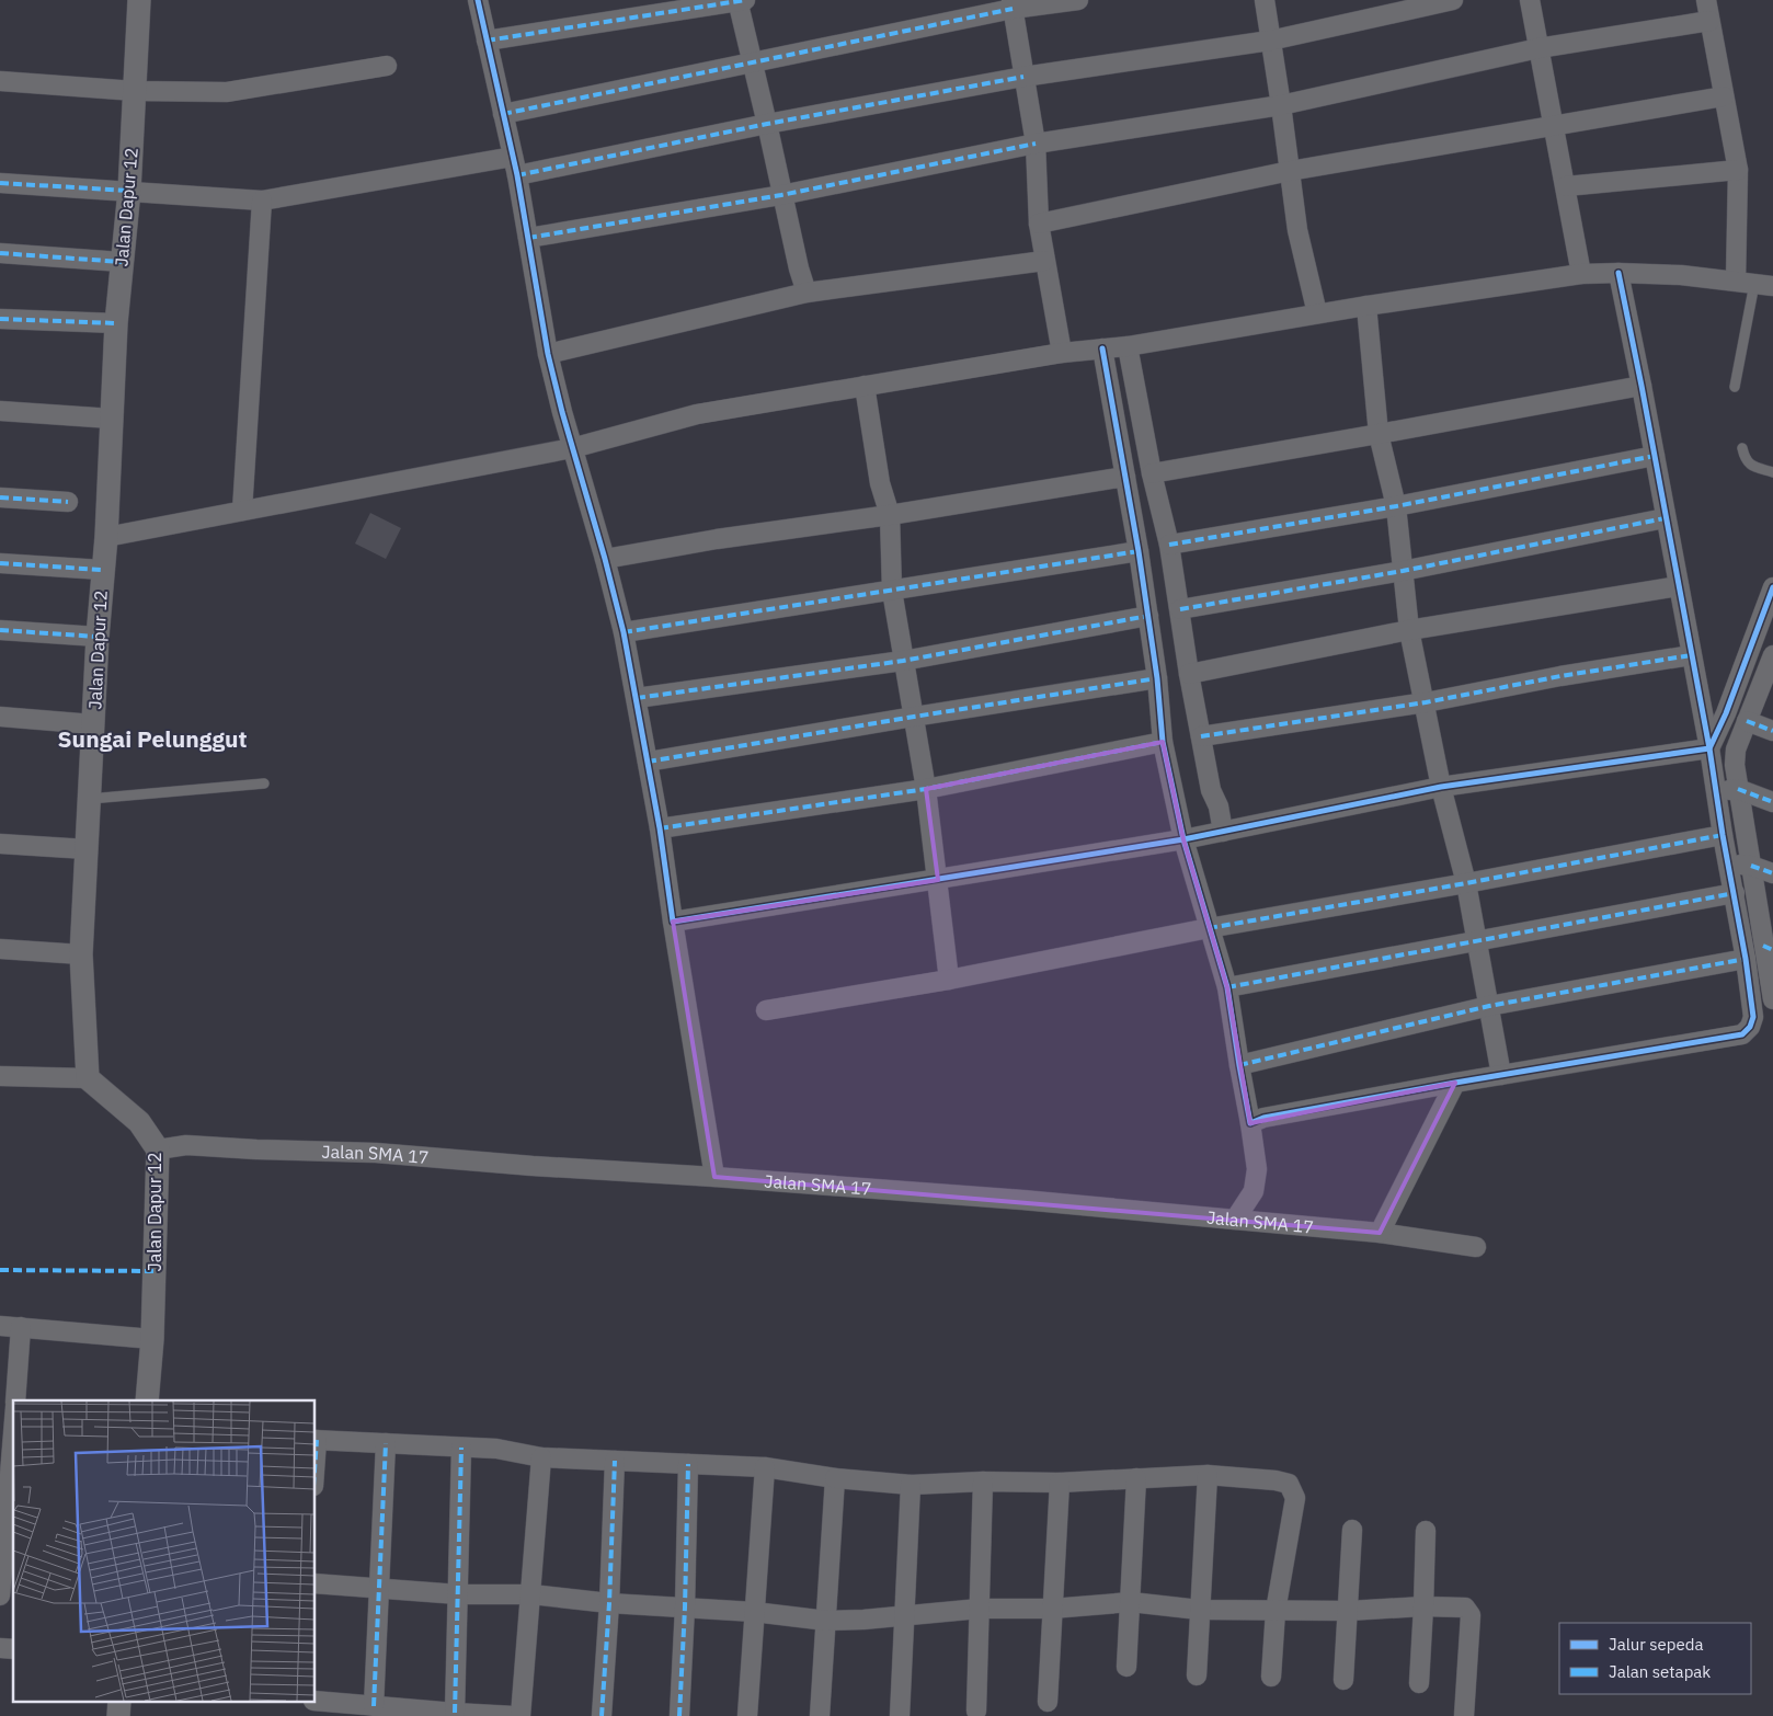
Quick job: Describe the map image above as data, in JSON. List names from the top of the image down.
{
  "streets": {
    "street": ["Jalan Dapur 12", "Jalan SMA 17"]
  },
  "crossings": [
    ["Jalan Dapur 12", "Jalan SMA 17"]
  ],
  "districts": ["Sungai Pelunggut"],
  "legend": ["Jalur sepeda", "Jalan setapak"]
}
